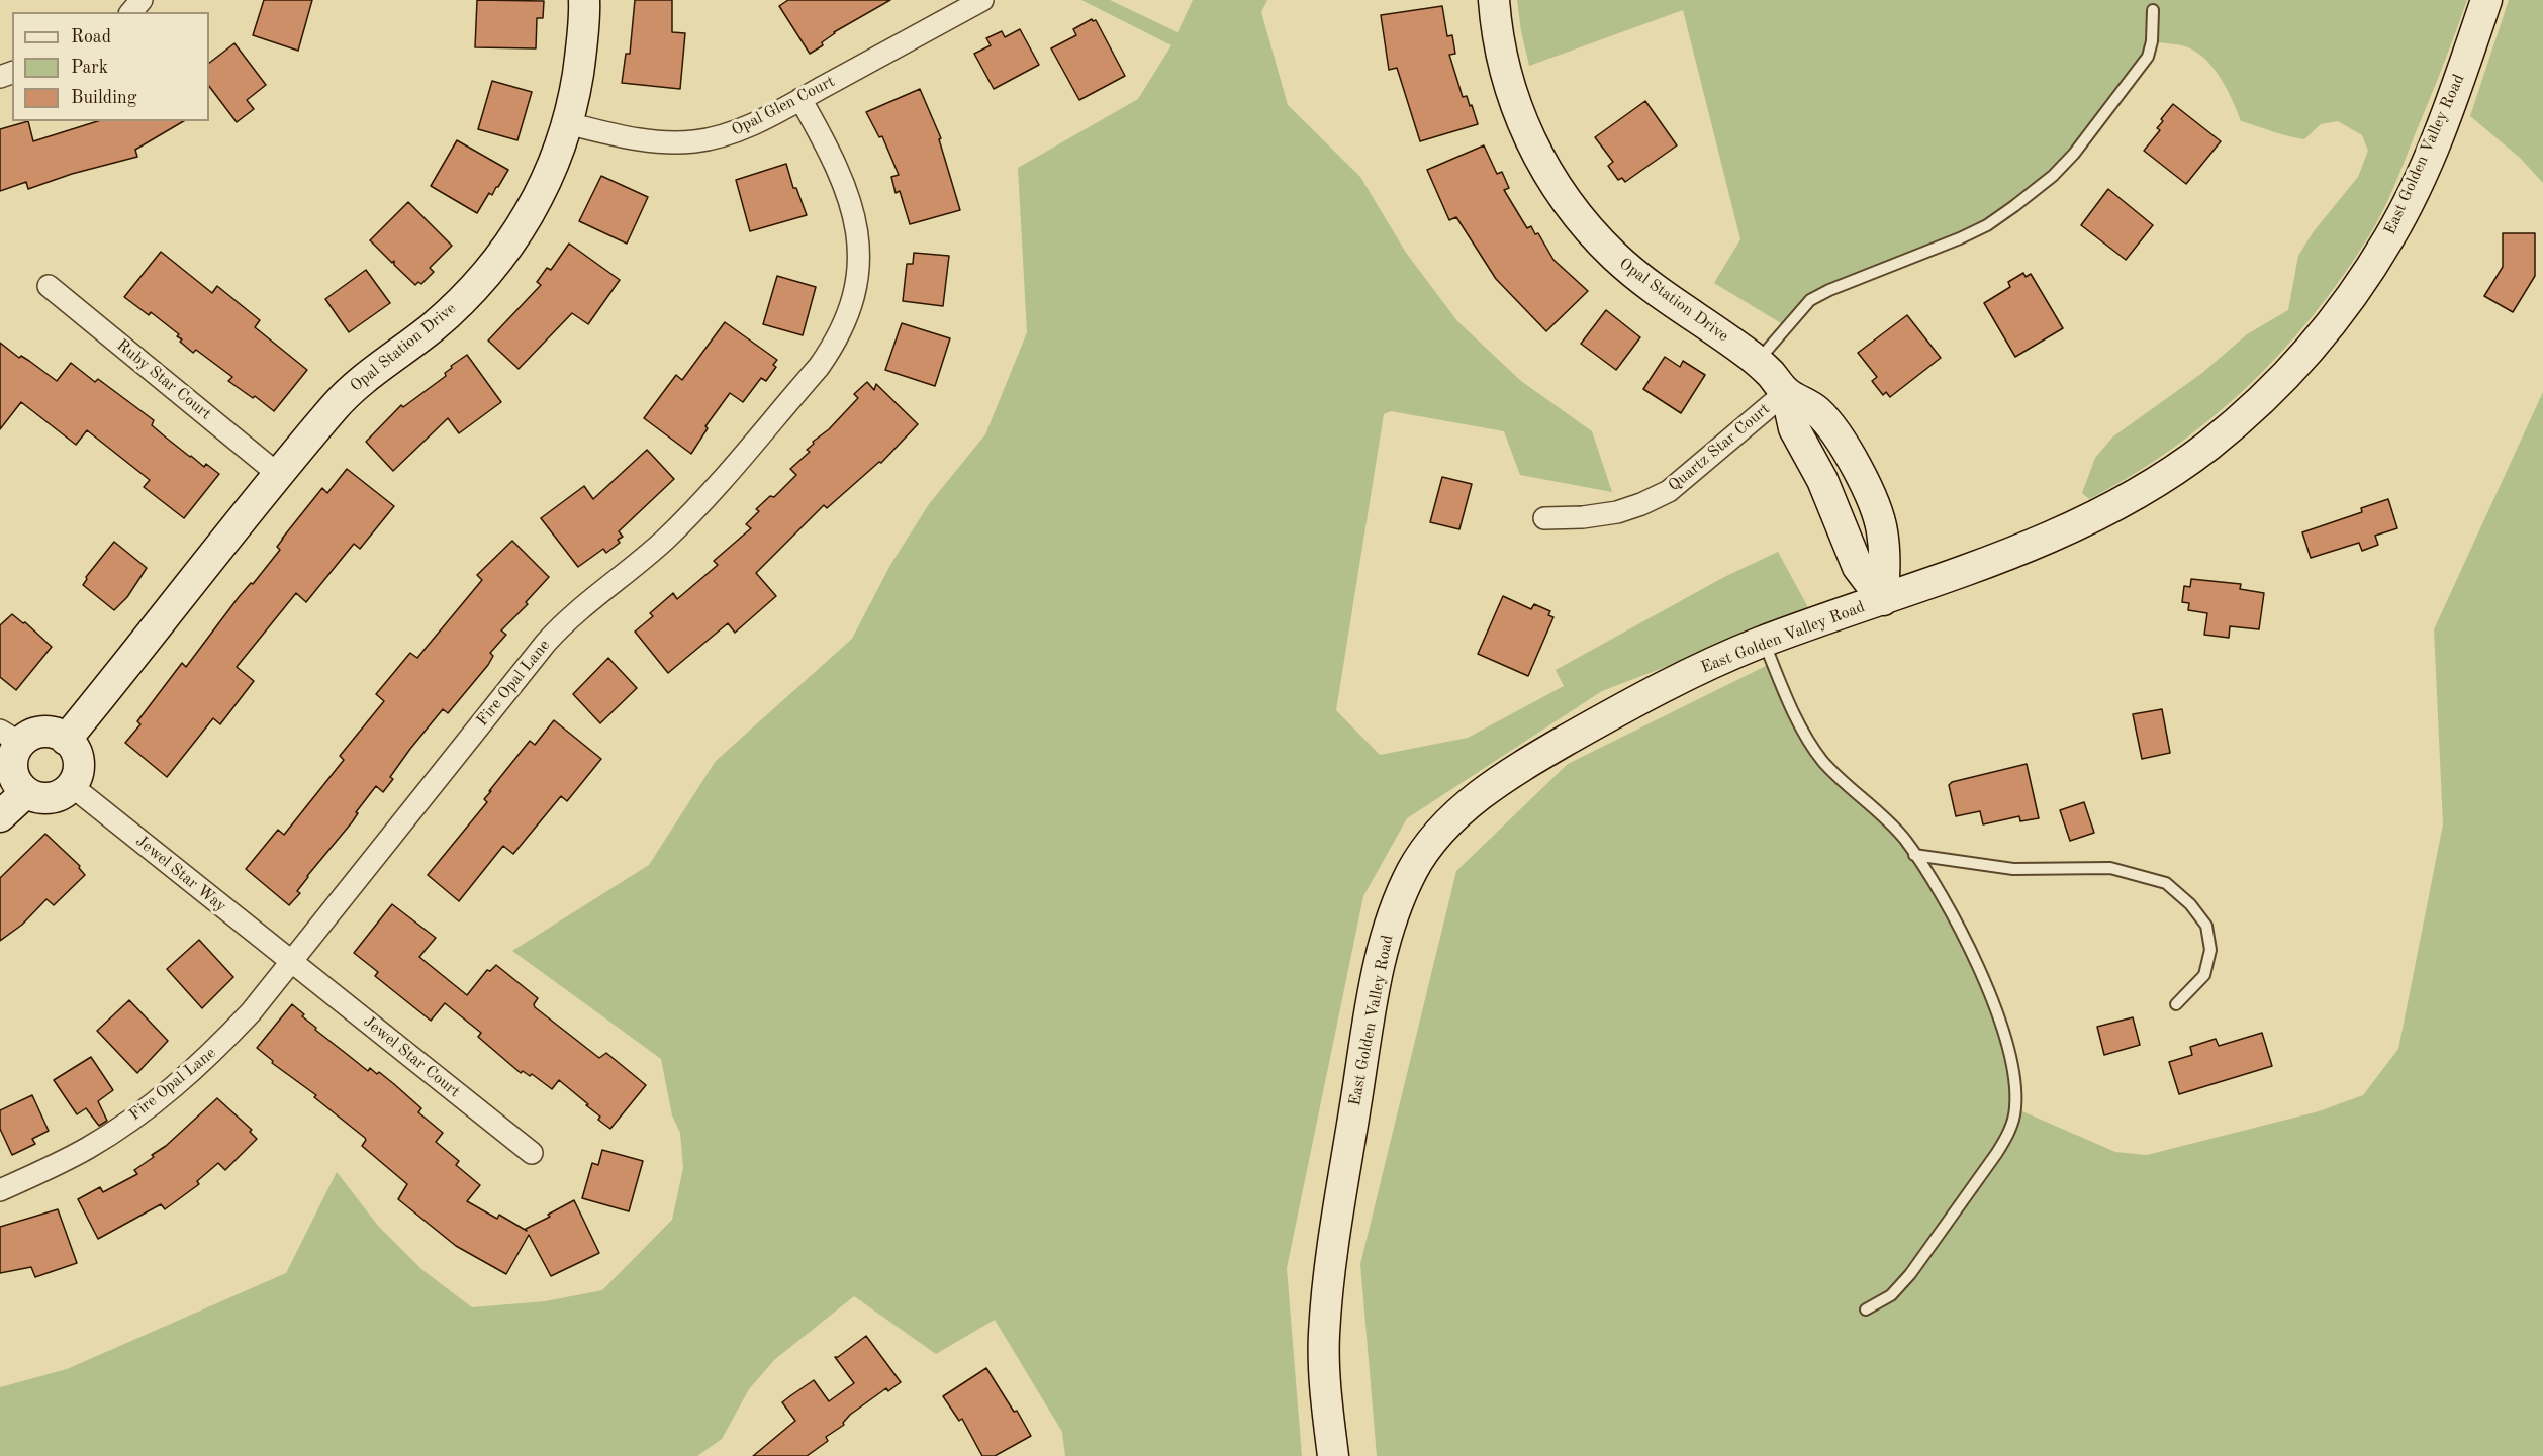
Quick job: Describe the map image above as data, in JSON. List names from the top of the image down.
{
  "streets": {
    "main road": ["East Golden Valley Road", "Opal Station Drive"],
    "street": [
      "Opal Glen Court",
      "Ruby Star Court",
      "Quartz Star Court",
      "Fire Opal Lane",
      "Jewel Star Way",
      "Jewel Star Court"
    ]
  },
  "crossings": [
    ["Opal Glen Court", "Opal Station Drive"],
    ["Opal Glen Court", "Fire Opal Lane"],
    ["Opal Station Drive", "Ruby Star Court"],
    ["Opal Station Drive", "Quartz Star Court"],
    ["Opal Station Drive", "Jewel Star Way"],
    ["Fire Opal Lane", "Jewel Star Way"],
    ["Fire Opal Lane", "Jewel Star Court"],
    ["Jewel Star Way", "Jewel Star Court"]
  ],
  "legend": ["Road", "Park", "Building"]
}
